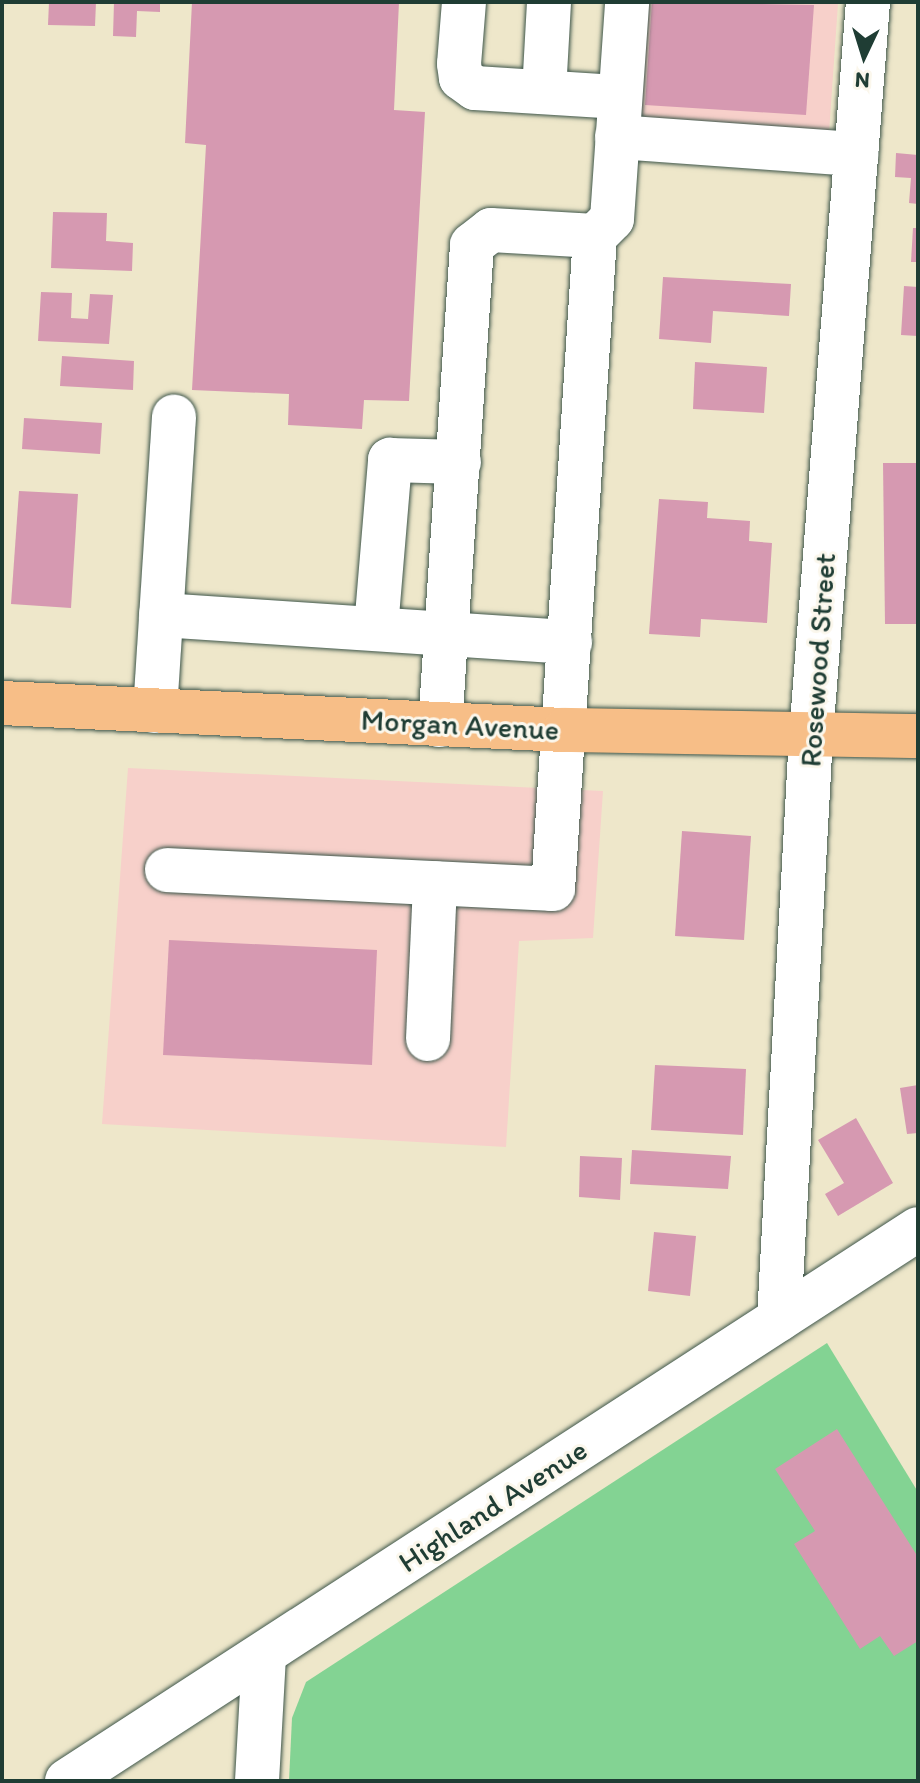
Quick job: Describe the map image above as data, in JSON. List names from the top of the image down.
{
  "streets": {
    "main road": ["Morgan Avenue"],
    "street": ["Rosewood Street", "Highland Avenue"]
  },
  "crossings": [
    ["Rosewood Street", "Morgan Avenue"],
    ["Rosewood Street", "Highland Avenue"]
  ],
  "north": "bottom"
}
